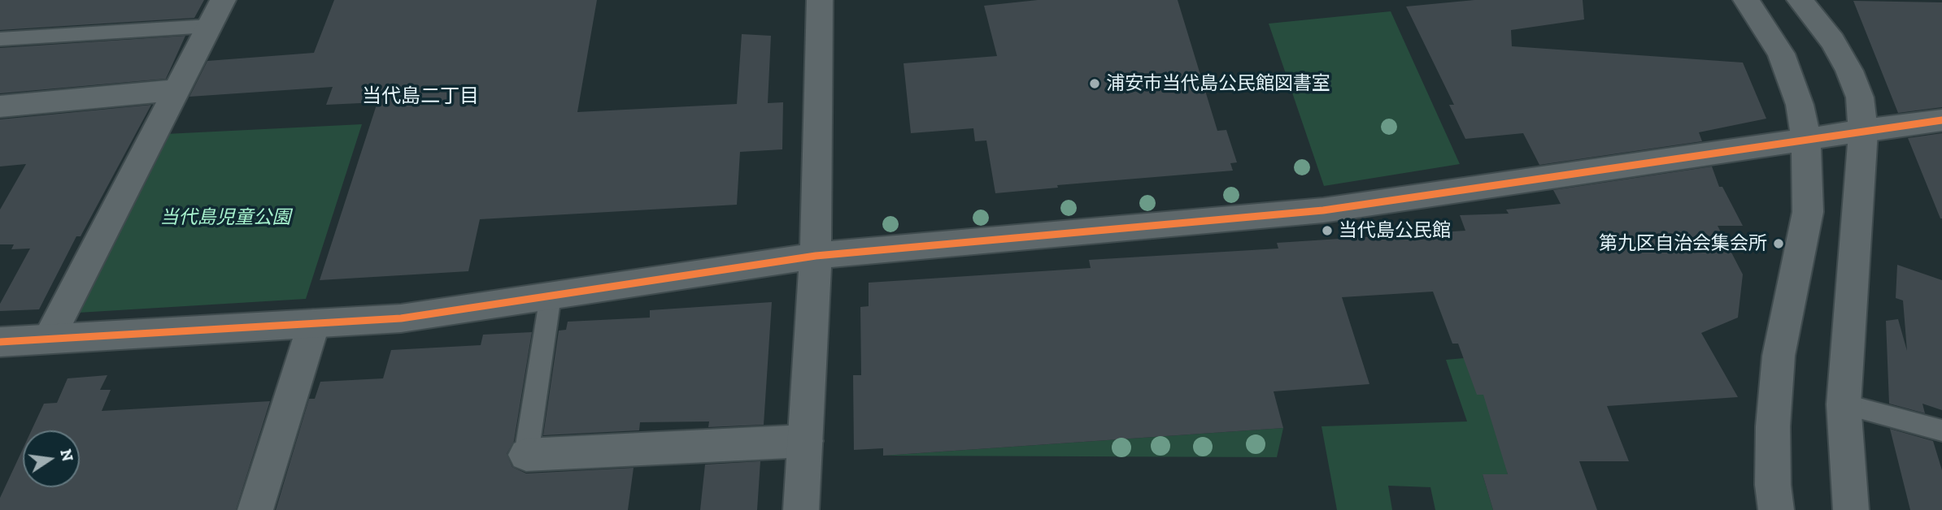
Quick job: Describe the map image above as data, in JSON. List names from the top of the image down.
{
  "districts": ["当代島二丁目"],
  "parks": ["当代島児童公園"],
  "places": ["浦安市当代島公民館図書室", "当代島公民館", "第九区自治会集会所"],
  "north": "right"
}
